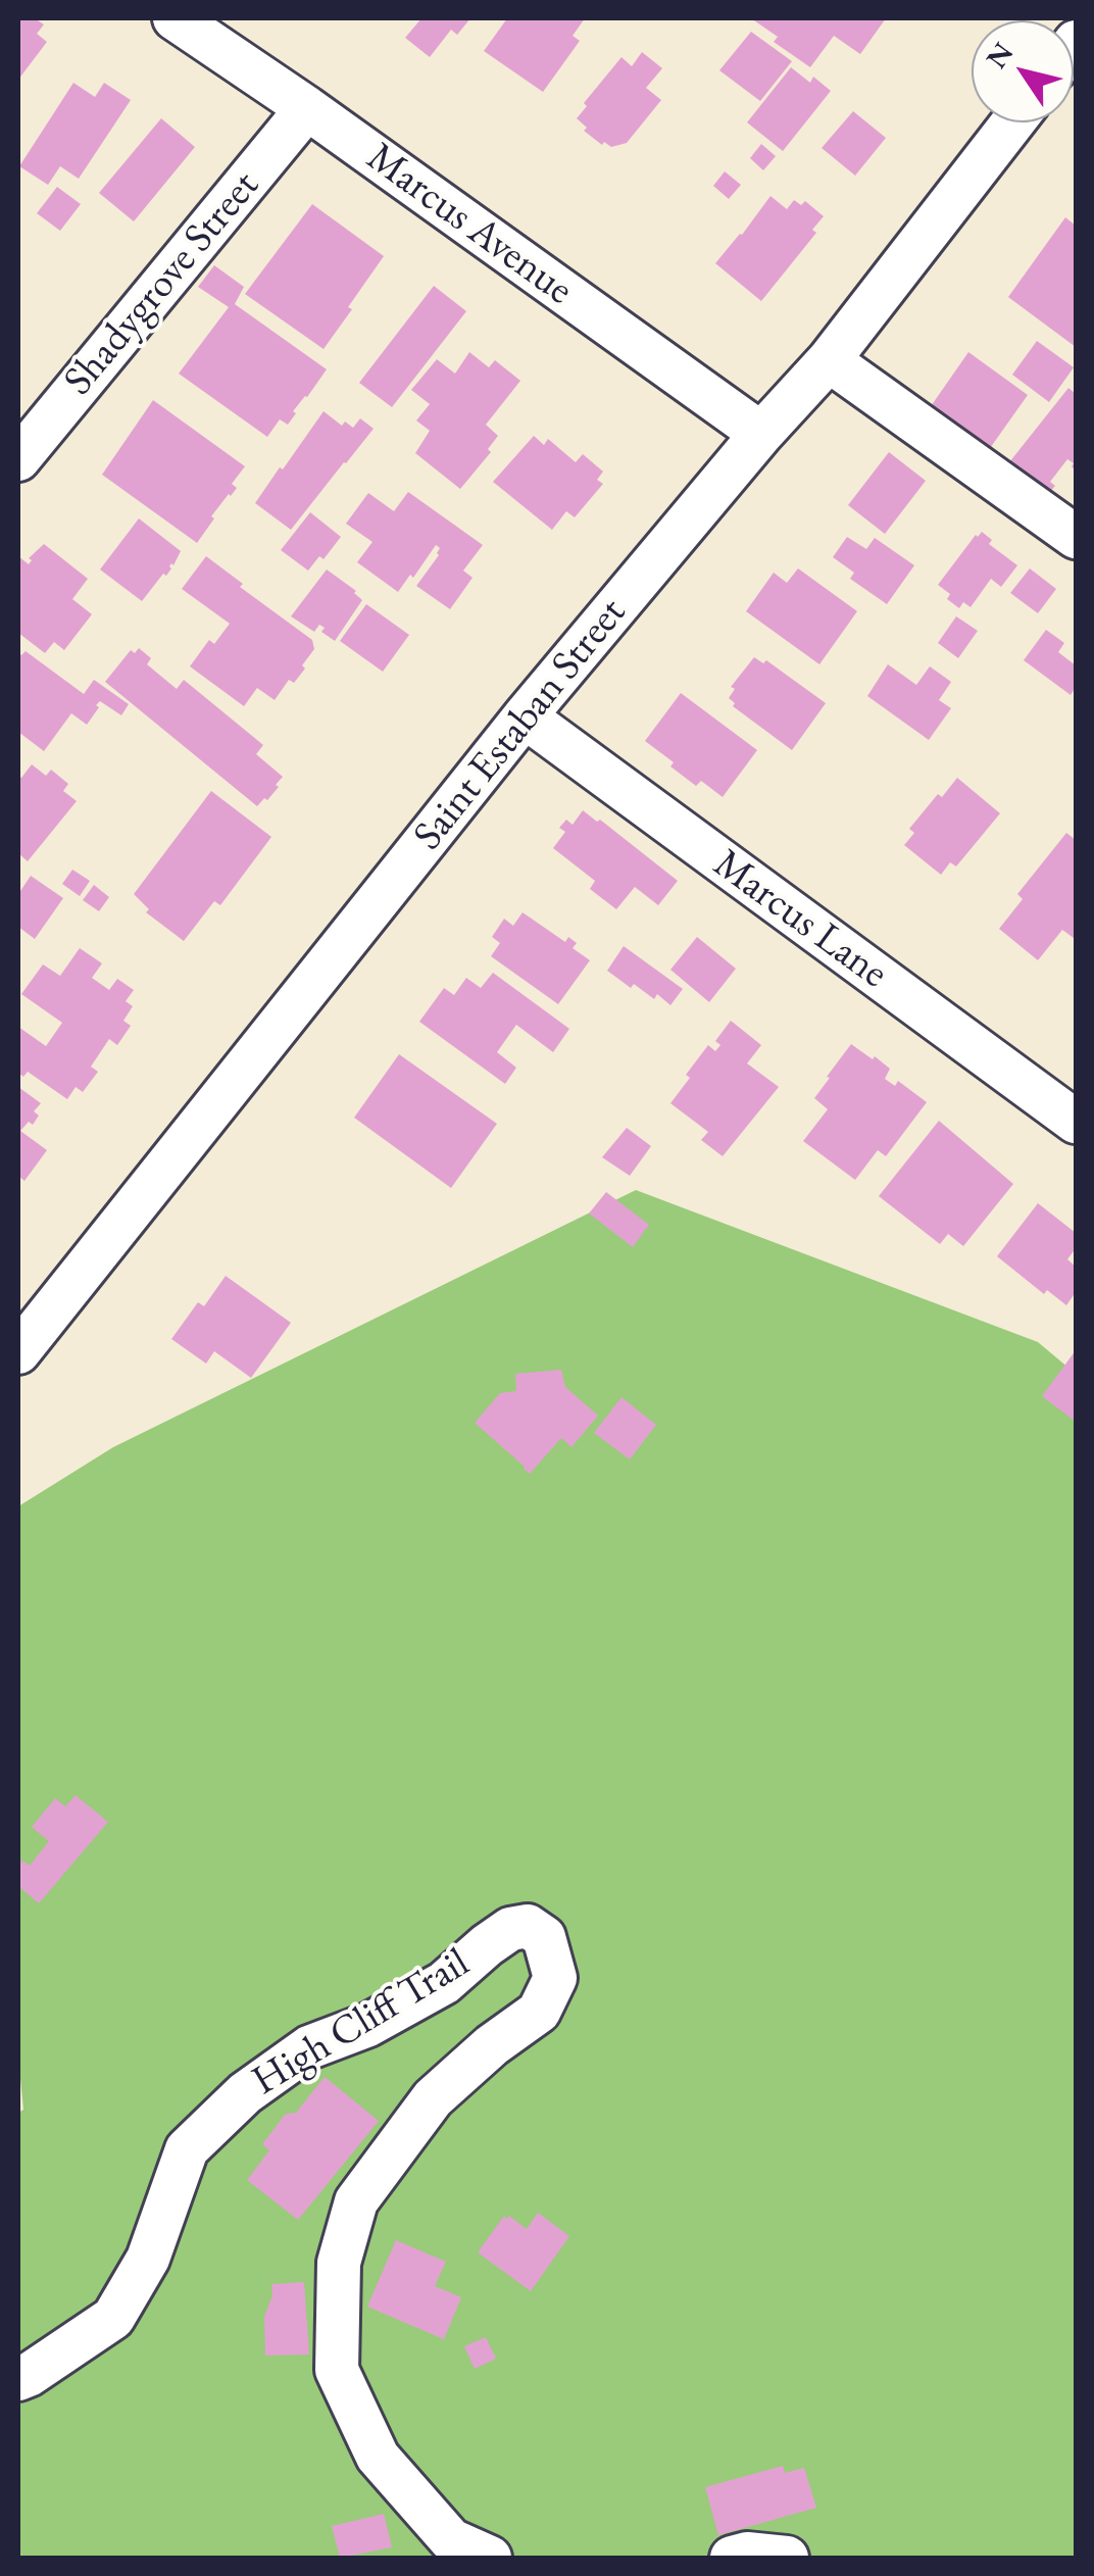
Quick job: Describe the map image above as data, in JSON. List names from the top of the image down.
{
  "streets": {
    "street": [
      "Marcus Avenue",
      "Shadygrove Street",
      "Saint Estaban Street",
      "Marcus Lane",
      "High Cliff Trail"
    ]
  },
  "crossings": [
    ["Marcus Avenue", "Shadygrove Street"],
    ["Marcus Avenue", "Saint Estaban Street"],
    ["Saint Estaban Street", "Marcus Lane"]
  ],
  "north": "top left"
}
